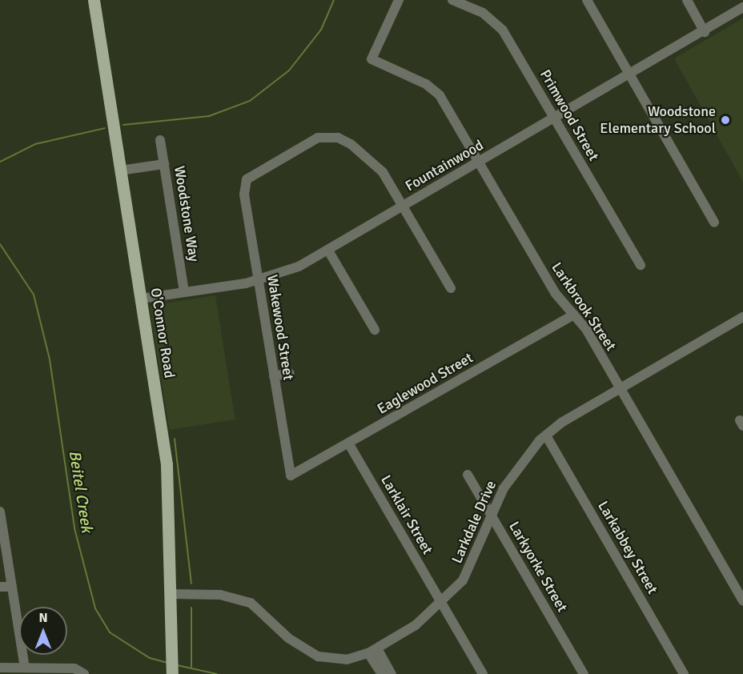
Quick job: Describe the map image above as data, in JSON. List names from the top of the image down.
{
  "streets": {
    "main road": ["O'Connor Road"],
    "street": [
      "Primwood Street",
      "Fountainwood",
      "Woodstone Way",
      "Larkbrook Street",
      "Wakewood Street",
      "Eaglewood Street",
      "Larklair Street",
      "Larkdale Drive",
      "Larkabbey Street",
      "Larkyorke Street"
    ]
  },
  "crossings": [
    ["Primwood Street", "Fountainwood"],
    ["Fountainwood", "Woodstone Way"],
    ["Fountainwood", "Larkbrook Street"],
    ["Fountainwood", "Wakewood Street"],
    ["Fountainwood", "O'Connor Road"],
    ["Larkbrook Street", "Eaglewood Street"],
    ["Larkbrook Street", "Larkdale Drive"],
    ["Wakewood Street", "Eaglewood Street"],
    ["O'Connor Road", "Larkdale Drive"],
    ["Eaglewood Street", "Larklair Street"],
    ["Larklair Street", "Larkdale Drive"],
    ["Larkdale Drive", "Larkabbey Street"],
    ["Larkdale Drive", "Larkyorke Street"]
  ],
  "water": ["Beitel Creek"],
  "places": ["Woodstone Elementary School"],
  "north": "top"
}
